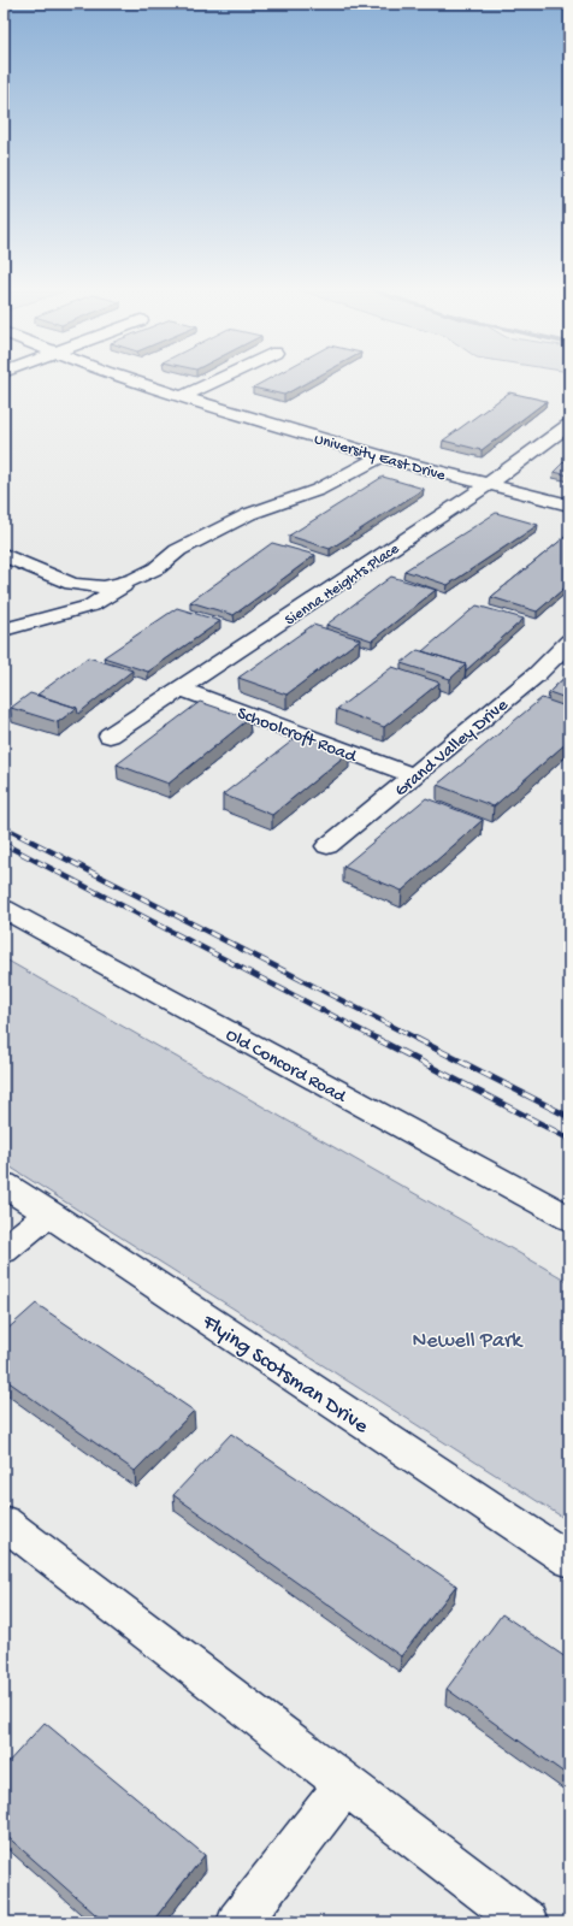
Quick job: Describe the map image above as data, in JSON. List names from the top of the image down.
{
  "streets": {
    "street": [
      "University East Drive",
      "Sienna Heights Place",
      "Schoolcroft Road",
      "Grand Valley Drive",
      "Old Concord Road",
      "Flying Scotsman Drive"
    ]
  },
  "crossings": [
    ["University East Drive", "Sienna Heights Place"],
    ["Sienna Heights Place", "Schoolcroft Road"],
    ["Schoolcroft Road", "Grand Valley Drive"]
  ],
  "parks": ["Newell Park"]
}
